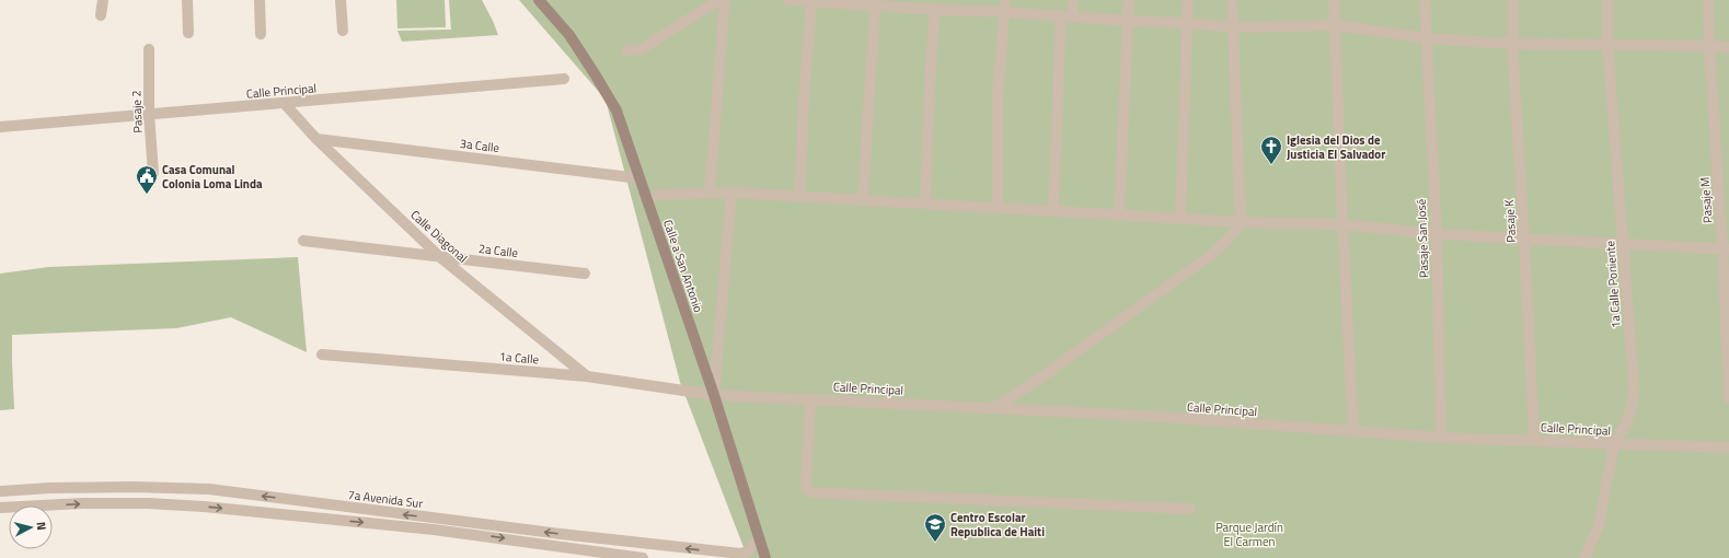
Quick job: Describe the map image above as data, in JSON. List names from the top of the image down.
{
  "streets": {
    "street": [
      "Calle Principal",
      "Pasaje 2",
      "3a Calle",
      "Pasaje M",
      "Pasaje K",
      "Calle Diagonal",
      "Pasaje San José",
      "2a Calle",
      "Calle a San Antonio",
      "1a Calle Poniente",
      "1a Calle",
      "7a Avenida Sur"
    ]
  },
  "crossings": [
    ["Calle Principal", "Pasaje 2"],
    ["Calle Principal", "Pasaje K"],
    ["Calle Principal", "Calle Diagonal"],
    ["Calle Principal", "Pasaje San José"],
    ["Calle Principal", "Calle a San Antonio"],
    ["Calle Principal", "1a Calle Poniente"],
    ["Calle Principal", "1a Calle"],
    ["3a Calle", "Calle Diagonal"],
    ["3a Calle", "Calle a San Antonio"],
    ["Calle Diagonal", "2a Calle"],
    ["Calle Diagonal", "1a Calle"],
    ["Calle a San Antonio", "1a Calle"],
    ["Calle a San Antonio", "7a Avenida Sur"]
  ],
  "parks": ["Parque Jardín El Carmen"],
  "places": {
    "church": ["Iglesia del Dios de Justicia El Salvador"],
    "public building": ["Casa Comunal Colonia Loma Linda"],
    "school or university": ["Centro Escolar Republica de Haiti"]
  },
  "north": "right"
}
